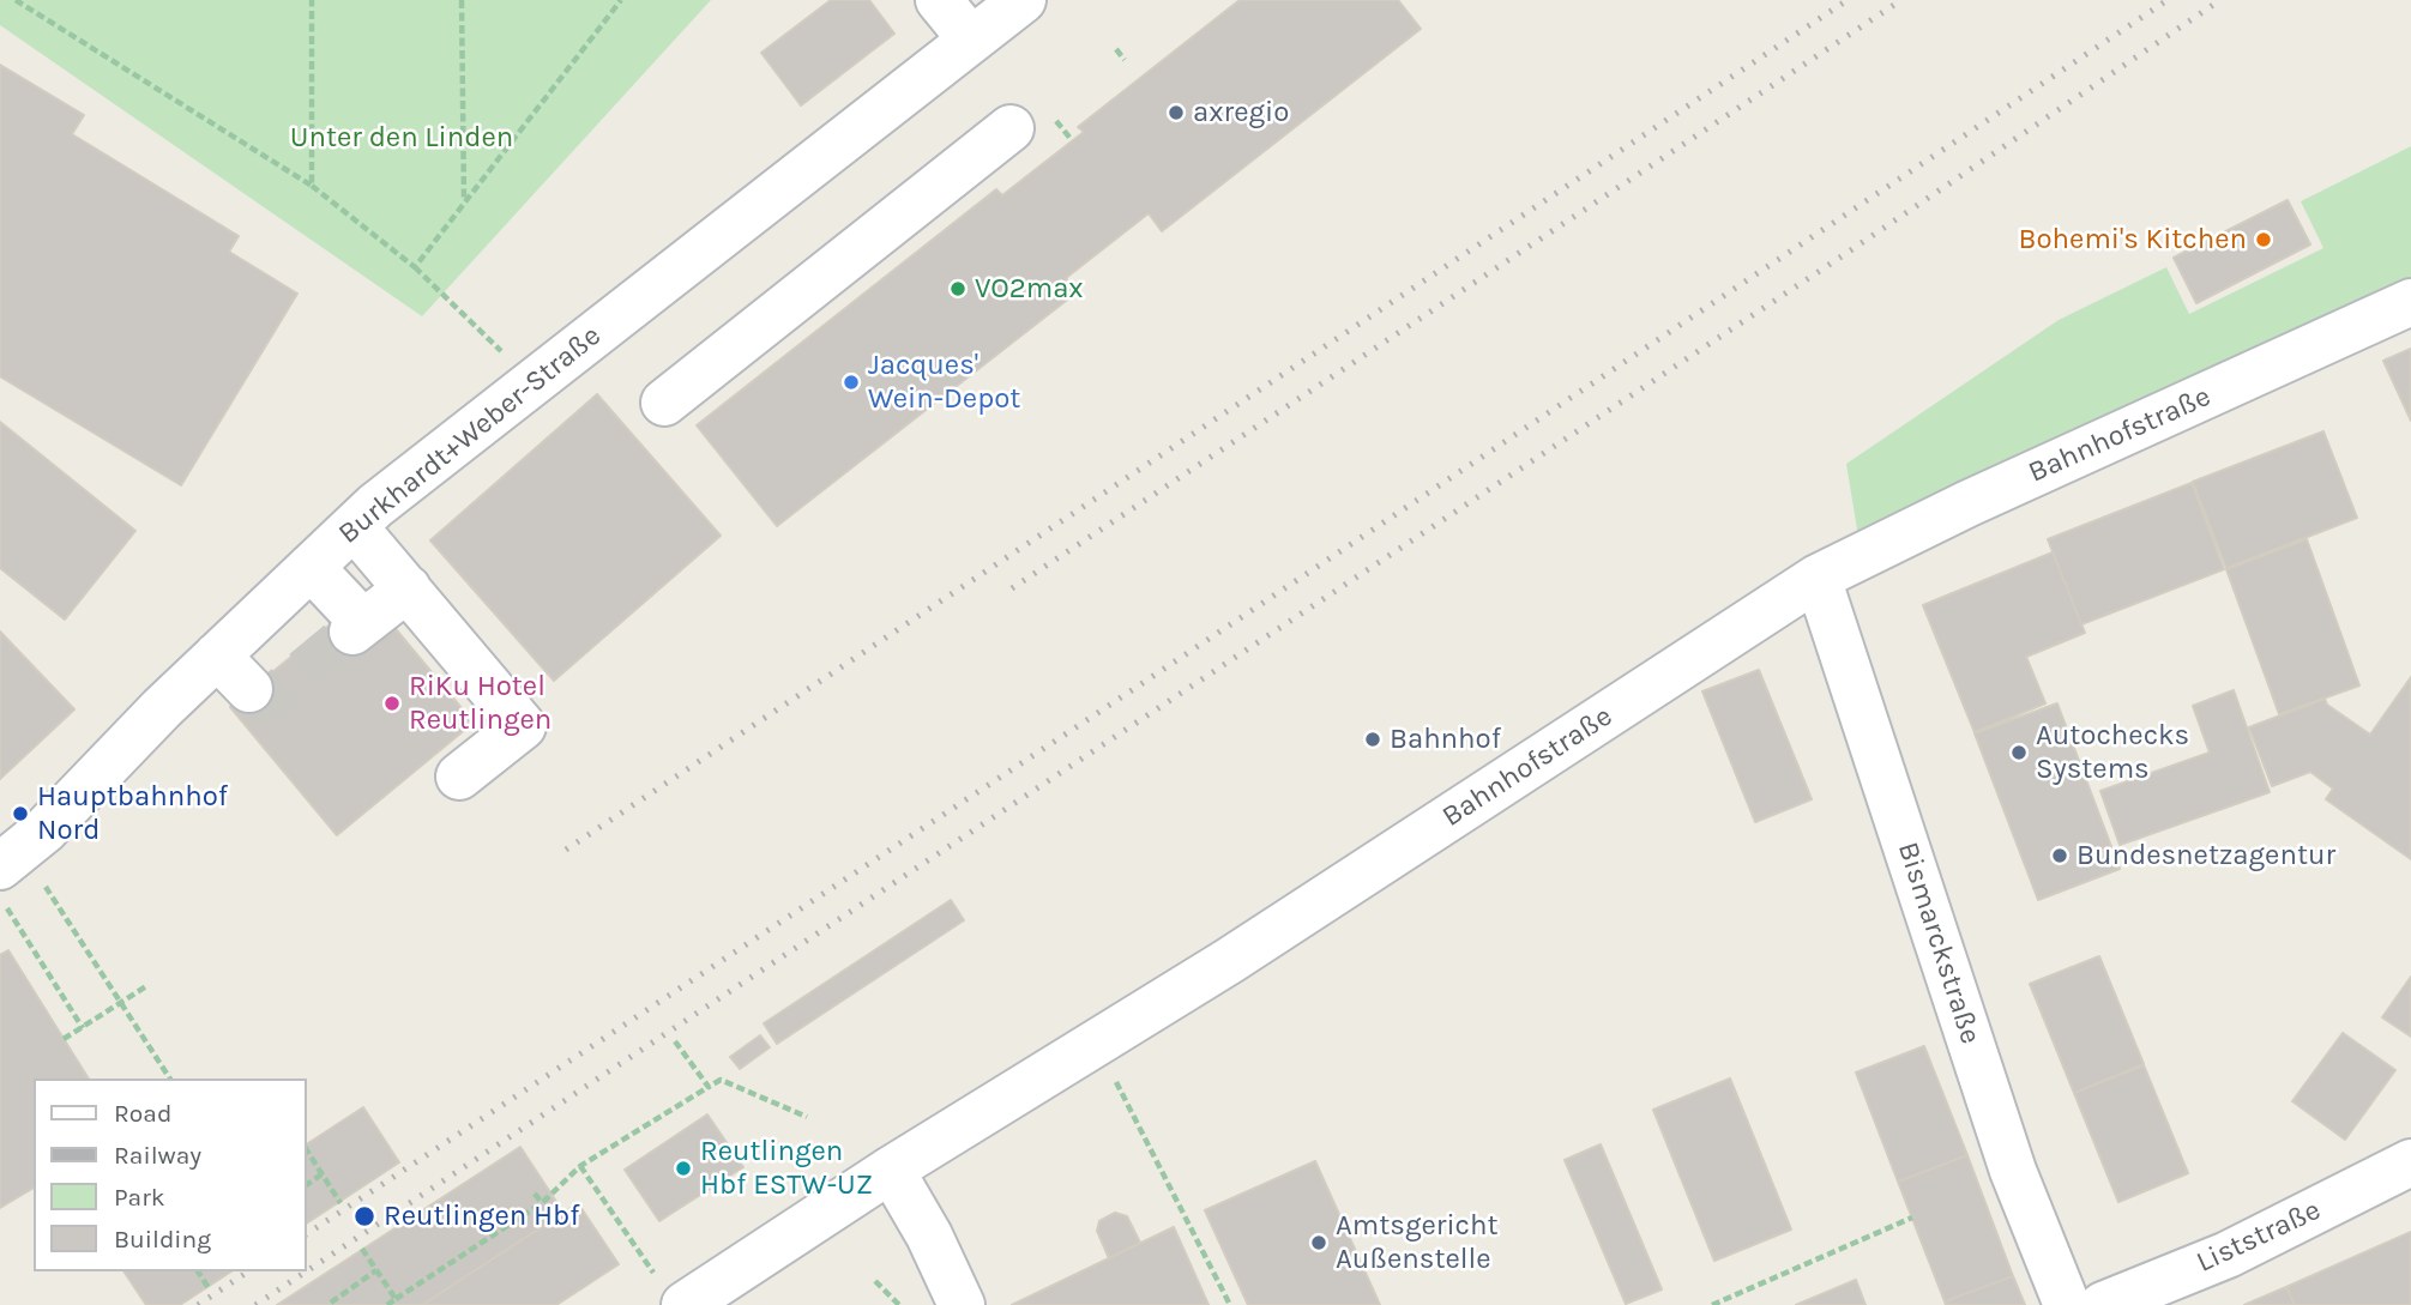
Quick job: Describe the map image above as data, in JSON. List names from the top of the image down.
{
  "streets": {
    "street": [
      "Burkhardt+Weber-Straße",
      "Bahnhofstraße",
      "Bismarckstraße",
      "Liststraße"
    ]
  },
  "crossings": [
    ["Bahnhofstraße", "Bismarckstraße"]
  ],
  "parks": ["Unter den Linden"],
  "places": [
    "axregio",
    "Bohemi's Kitchen",
    "VO2max",
    "Jacques' Wein-Depot",
    "RiKu Hotel Reutlingen",
    "Bahnhof",
    "Autochecks Systems",
    "Hauptbahnhof Nord",
    "Bundesnetzagentur",
    "Reutlingen Hbf ESTW-UZ",
    "Reutlingen Hbf",
    "Amtsgericht Außenstelle"
  ],
  "legend": [
    "Road",
    "Railway",
    "Park",
    "Building"
  ]
}
